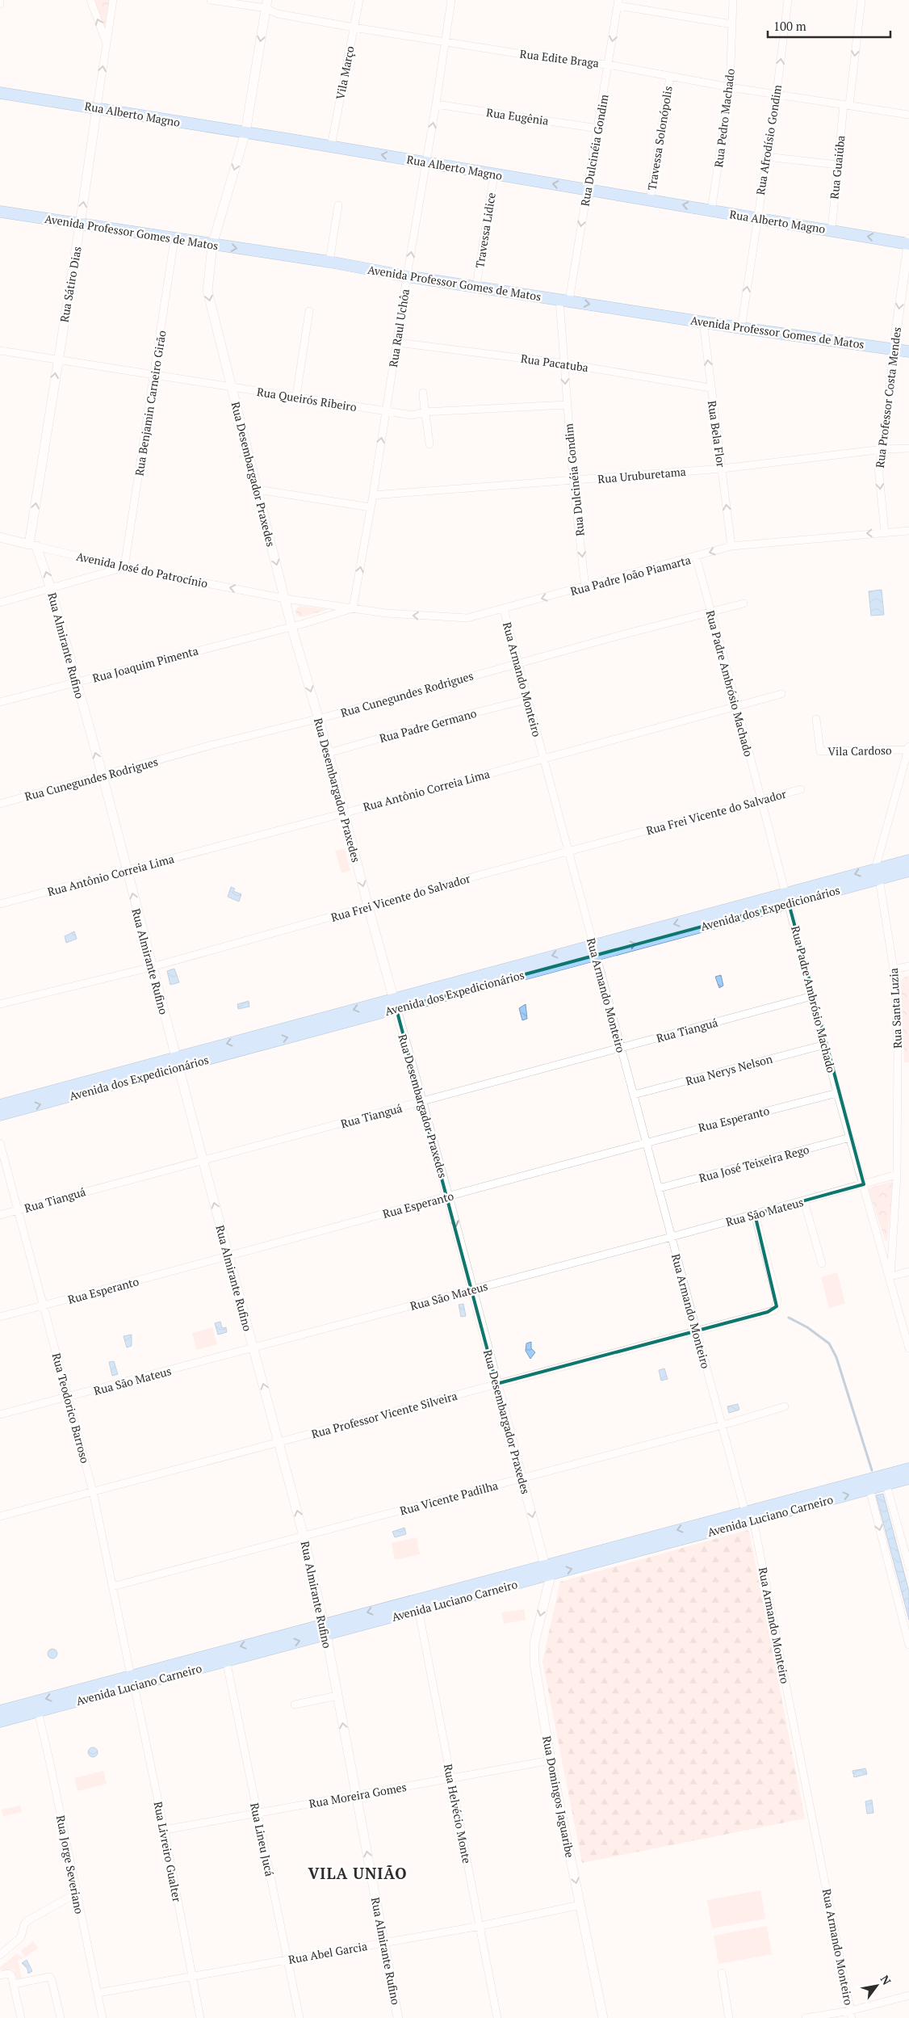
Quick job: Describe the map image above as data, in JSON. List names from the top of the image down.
{
  "streets": {
    "main road": [
      "Rua Alberto Magno",
      "Avenida Professor Gomes de Matos",
      "Avenida dos Expedicionários",
      "Avenida Luciano Carneiro"
    ],
    "street": [
      "Rua Edite Braga",
      "Vila Março",
      "Rua Eugênia",
      "Rua Pedro Machado",
      "Travessa Solonópolis",
      "Rua Afrodísio Gondim",
      "Rua Dulcinéia Gondim",
      "Rua Guaiúba",
      "Travessa Lidice",
      "Rua Sátiro Dias",
      "Rua Raul Uchôa",
      "Rua Pacatuba",
      "Rua Professor Costa Mendes",
      "Rua Queirós Ribeiro",
      "Rua Benjamin Carneiro Girão",
      "Rua Bela Flor",
      "Rua Desembargador Praxedes",
      "Rua Uruburetama",
      "Avenida José do Patrocínio",
      "Rua Padre João Piamarta",
      "Rua Almirante Rufino",
      "Rua Joaquim Pimenta",
      "Rua Armando Monteiro",
      "Rua Padre Ambrósio Machado",
      "Rua Cunegundes Rodrigues",
      "Rua Padre Germano",
      "Vila Cardoso",
      "Rua Antônio Correia Lima",
      "Rua Frei Vicente do Salvador",
      "Rua Santa Luzia",
      "Rua Tianguá",
      "Rua Nerys Nelson",
      "Rua Esperanto",
      "Rua José Teixeira Rego",
      "Rua São Mateus",
      "Rua Teodorico Barroso",
      "Rua Professor Vicente Silveira",
      "Rua Vicente Padilha",
      "Rua Moreira Gomes",
      "Rua Domingos Jaguaribe",
      "Rua Helvécio Monte",
      "Rua Lineu Jucá",
      "Rua Livreiro Gualter",
      "Rua Jorge Severiano",
      "Rua Abel Garcia"
    ]
  },
  "crossings": [
    ["Rua Edite Braga", "Vila Março"],
    ["Rua Edite Braga", "Rua Pedro Machado"],
    ["Rua Edite Braga", "Travessa Solonópolis"],
    ["Rua Edite Braga", "Rua Afrodísio Gondim"],
    ["Rua Edite Braga", "Rua Dulcinéia Gondim"],
    ["Rua Edite Braga", "Rua Guaiúba"],
    ["Rua Edite Braga", "Rua Raul Uchôa"],
    ["Rua Edite Braga", "Rua Desembargador Praxedes"],
    ["Vila Março", "Rua Alberto Magno"],
    ["Rua Alberto Magno", "Rua Pedro Machado"],
    ["Rua Alberto Magno", "Travessa Solonópolis"],
    ["Rua Alberto Magno", "Rua Afrodísio Gondim"],
    ["Rua Alberto Magno", "Rua Dulcinéia Gondim"],
    ["Rua Alberto Magno", "Rua Guaiúba"],
    ["Rua Alberto Magno", "Travessa Lidice"],
    ["Rua Alberto Magno", "Rua Sátiro Dias"],
    ["Rua Alberto Magno", "Rua Raul Uchôa"],
    ["Rua Alberto Magno", "Rua Professor Costa Mendes"],
    ["Rua Alberto Magno", "Rua Desembargador Praxedes"],
    ["Rua Eugênia", "Rua Dulcinéia Gondim"],
    ["Rua Eugênia", "Rua Raul Uchôa"],
    ["Rua Afrodísio Gondim", "Avenida Professor Gomes de Matos"],
    ["Rua Dulcinéia Gondim", "Avenida Professor Gomes de Matos"],
    ["Rua Dulcinéia Gondim", "Rua Pacatuba"],
    ["Rua Dulcinéia Gondim", "Rua Queirós Ribeiro"],
    ["Rua Dulcinéia Gondim", "Rua Uruburetama"],
    ["Rua Dulcinéia Gondim", "Rua Padre João Piamarta"],
    ["Travessa Lidice", "Avenida Professor Gomes de Matos"],
    ["Avenida Professor Gomes de Matos", "Rua Sátiro Dias"],
    ["Avenida Professor Gomes de Matos", "Rua Raul Uchôa"],
    ["Avenida Professor Gomes de Matos", "Rua Professor Costa Mendes"],
    ["Avenida Professor Gomes de Matos", "Rua Benjamin Carneiro Girão"],
    ["Avenida Professor Gomes de Matos", "Rua Bela Flor"],
    ["Avenida Professor Gomes de Matos", "Rua Desembargador Praxedes"],
    ["Rua Sátiro Dias", "Rua Queirós Ribeiro"],
    ["Rua Sátiro Dias", "Avenida José do Patrocínio"],
    ["Rua Sátiro Dias", "Rua Almirante Rufino"],
    ["Rua Raul Uchôa", "Rua Pacatuba"],
    ["Rua Raul Uchôa", "Rua Queirós Ribeiro"],
    ["Rua Raul Uchôa", "Rua Uruburetama"],
    ["Rua Raul Uchôa", "Rua Padre João Piamarta"],
    ["Rua Pacatuba", "Rua Bela Flor"],
    ["Rua Professor Costa Mendes", "Rua Uruburetama"],
    ["Rua Professor Costa Mendes", "Rua Padre João Piamarta"],
    ["Rua Queirós Ribeiro", "Rua Benjamin Carneiro Girão"],
    ["Rua Queirós Ribeiro", "Rua Desembargador Praxedes"],
    ["Rua Benjamin Carneiro Girão", "Avenida José do Patrocínio"],
    ["Rua Bela Flor", "Rua Uruburetama"],
    ["Rua Bela Flor", "Rua Padre João Piamarta"],
    ["Rua Desembargador Praxedes", "Avenida José do Patrocínio"],
    ["Rua Desembargador Praxedes", "Rua Padre João Piamarta"],
    ["Rua Desembargador Praxedes", "Rua Joaquim Pimenta"],
    ["Rua Desembargador Praxedes", "Rua Cunegundes Rodrigues"],
    ["Rua Desembargador Praxedes", "Rua Padre Germano"],
    ["Rua Desembargador Praxedes", "Rua Antônio Correia Lima"],
    ["Rua Desembargador Praxedes", "Rua Frei Vicente do Salvador"],
    ["Rua Desembargador Praxedes", "Avenida dos Expedicionários"],
    ["Rua Desembargador Praxedes", "Rua Tianguá"],
    ["Rua Desembargador Praxedes", "Rua Esperanto"],
    ["Rua Desembargador Praxedes", "Rua São Mateus"],
    ["Rua Desembargador Praxedes", "Rua Professor Vicente Silveira"],
    ["Rua Desembargador Praxedes", "Rua Vicente Padilha"],
    ["Rua Desembargador Praxedes", "Avenida Luciano Carneiro"],
    ["Rua Desembargador Praxedes", "Rua Domingos Jaguaribe"],
    ["Avenida José do Patrocínio", "Rua Padre João Piamarta"],
    ["Avenida José do Patrocínio", "Rua Almirante Rufino"],
    ["Rua Padre João Piamarta", "Rua Joaquim Pimenta"],
    ["Rua Padre João Piamarta", "Rua Armando Monteiro"],
    ["Rua Padre João Piamarta", "Rua Padre Ambrósio Machado"],
    ["Rua Almirante Rufino", "Rua Joaquim Pimenta"],
    ["Rua Almirante Rufino", "Rua Cunegundes Rodrigues"],
    ["Rua Almirante Rufino", "Rua Antônio Correia Lima"],
    ["Rua Almirante Rufino", "Rua Frei Vicente do Salvador"],
    ["Rua Almirante Rufino", "Avenida dos Expedicionários"],
    ["Rua Almirante Rufino", "Rua Tianguá"],
    ["Rua Almirante Rufino", "Rua Esperanto"],
    ["Rua Almirante Rufino", "Rua São Mateus"],
    ["Rua Almirante Rufino", "Rua Professor Vicente Silveira"],
    ["Rua Almirante Rufino", "Rua Vicente Padilha"],
    ["Rua Almirante Rufino", "Avenida Luciano Carneiro"],
    ["Rua Almirante Rufino", "Rua Moreira Gomes"],
    ["Rua Almirante Rufino", "Rua Abel Garcia"],
    ["Rua Armando Monteiro", "Rua Cunegundes Rodrigues"],
    ["Rua Armando Monteiro", "Rua Padre Germano"],
    ["Rua Armando Monteiro", "Rua Antônio Correia Lima"],
    ["Rua Armando Monteiro", "Rua Frei Vicente do Salvador"],
    ["Rua Armando Monteiro", "Avenida dos Expedicionários"],
    ["Rua Armando Monteiro", "Rua Tianguá"],
    ["Rua Armando Monteiro", "Rua Nerys Nelson"],
    ["Rua Armando Monteiro", "Rua Esperanto"],
    ["Rua Armando Monteiro", "Rua José Teixeira Rego"],
    ["Rua Armando Monteiro", "Rua São Mateus"],
    ["Rua Armando Monteiro", "Rua Professor Vicente Silveira"],
    ["Rua Armando Monteiro", "Rua Vicente Padilha"],
    ["Rua Armando Monteiro", "Avenida Luciano Carneiro"],
    ["Rua Padre Ambrósio Machado", "Rua Cunegundes Rodrigues"],
    ["Rua Padre Ambrósio Machado", "Rua Antônio Correia Lima"],
    ["Rua Padre Ambrósio Machado", "Rua Frei Vicente do Salvador"],
    ["Rua Padre Ambrósio Machado", "Avenida dos Expedicionários"],
    ["Rua Padre Ambrósio Machado", "Rua Santa Luzia"],
    ["Rua Padre Ambrósio Machado", "Rua Tianguá"],
    ["Rua Padre Ambrósio Machado", "Rua Nerys Nelson"],
    ["Rua Padre Ambrósio Machado", "Rua Esperanto"],
    ["Rua Padre Ambrósio Machado", "Rua José Teixeira Rego"],
    ["Rua Padre Ambrósio Machado", "Rua São Mateus"],
    ["Vila Cardoso", "Rua Santa Luzia"],
    ["Avenida dos Expedicionários", "Rua Santa Luzia"],
    ["Rua Santa Luzia", "Rua São Mateus"],
    ["Rua Tianguá", "Rua Teodorico Barroso"],
    ["Rua Esperanto", "Rua Teodorico Barroso"],
    ["Rua São Mateus", "Rua Teodorico Barroso"],
    ["Rua São Mateus", "Rua Professor Vicente Silveira"],
    ["Rua Teodorico Barroso", "Rua Professor Vicente Silveira"],
    ["Rua Teodorico Barroso", "Rua Vicente Padilha"],
    ["Rua Teodorico Barroso", "Avenida Luciano Carneiro"],
    ["Rua Teodorico Barroso", "Rua Livreiro Gualter"],
    ["Avenida Luciano Carneiro", "Rua Domingos Jaguaribe"],
    ["Avenida Luciano Carneiro", "Rua Helvécio Monte"],
    ["Avenida Luciano Carneiro", "Rua Lineu Jucá"],
    ["Avenida Luciano Carneiro", "Rua Livreiro Gualter"],
    ["Avenida Luciano Carneiro", "Rua Jorge Severiano"],
    ["Rua Moreira Gomes", "Rua Domingos Jaguaribe"],
    ["Rua Moreira Gomes", "Rua Helvécio Monte"],
    ["Rua Moreira Gomes", "Rua Lineu Jucá"],
    ["Rua Moreira Gomes", "Rua Livreiro Gualter"],
    ["Rua Domingos Jaguaribe", "Rua Abel Garcia"],
    ["Rua Helvécio Monte", "Rua Abel Garcia"],
    ["Rua Lineu Jucá", "Rua Abel Garcia"],
    ["Rua Livreiro Gualter", "Rua Abel Garcia"],
    ["Rua Jorge Severiano", "Rua Abel Garcia"]
  ],
  "one_way": [
    "Rua Alberto Magno",
    "Rua Afrodísio Gondim",
    "Rua Dulcinéia Gondim",
    "Rua Guaiúba",
    "Rua Sátiro Dias",
    "Rua Raul Uchôa",
    "Rua Professor Costa Mendes",
    "Rua Bela Flor",
    "Rua Desembargador Praxedes",
    "Avenida José do Patrocínio",
    "Rua Padre João Piamarta",
    "Rua Almirante Rufino",
    "Rua Domingos Jaguaribe"
  ],
  "districts": ["VILA UNIÃO"],
  "scale_bar": "100 m",
  "north": "top right"
}
